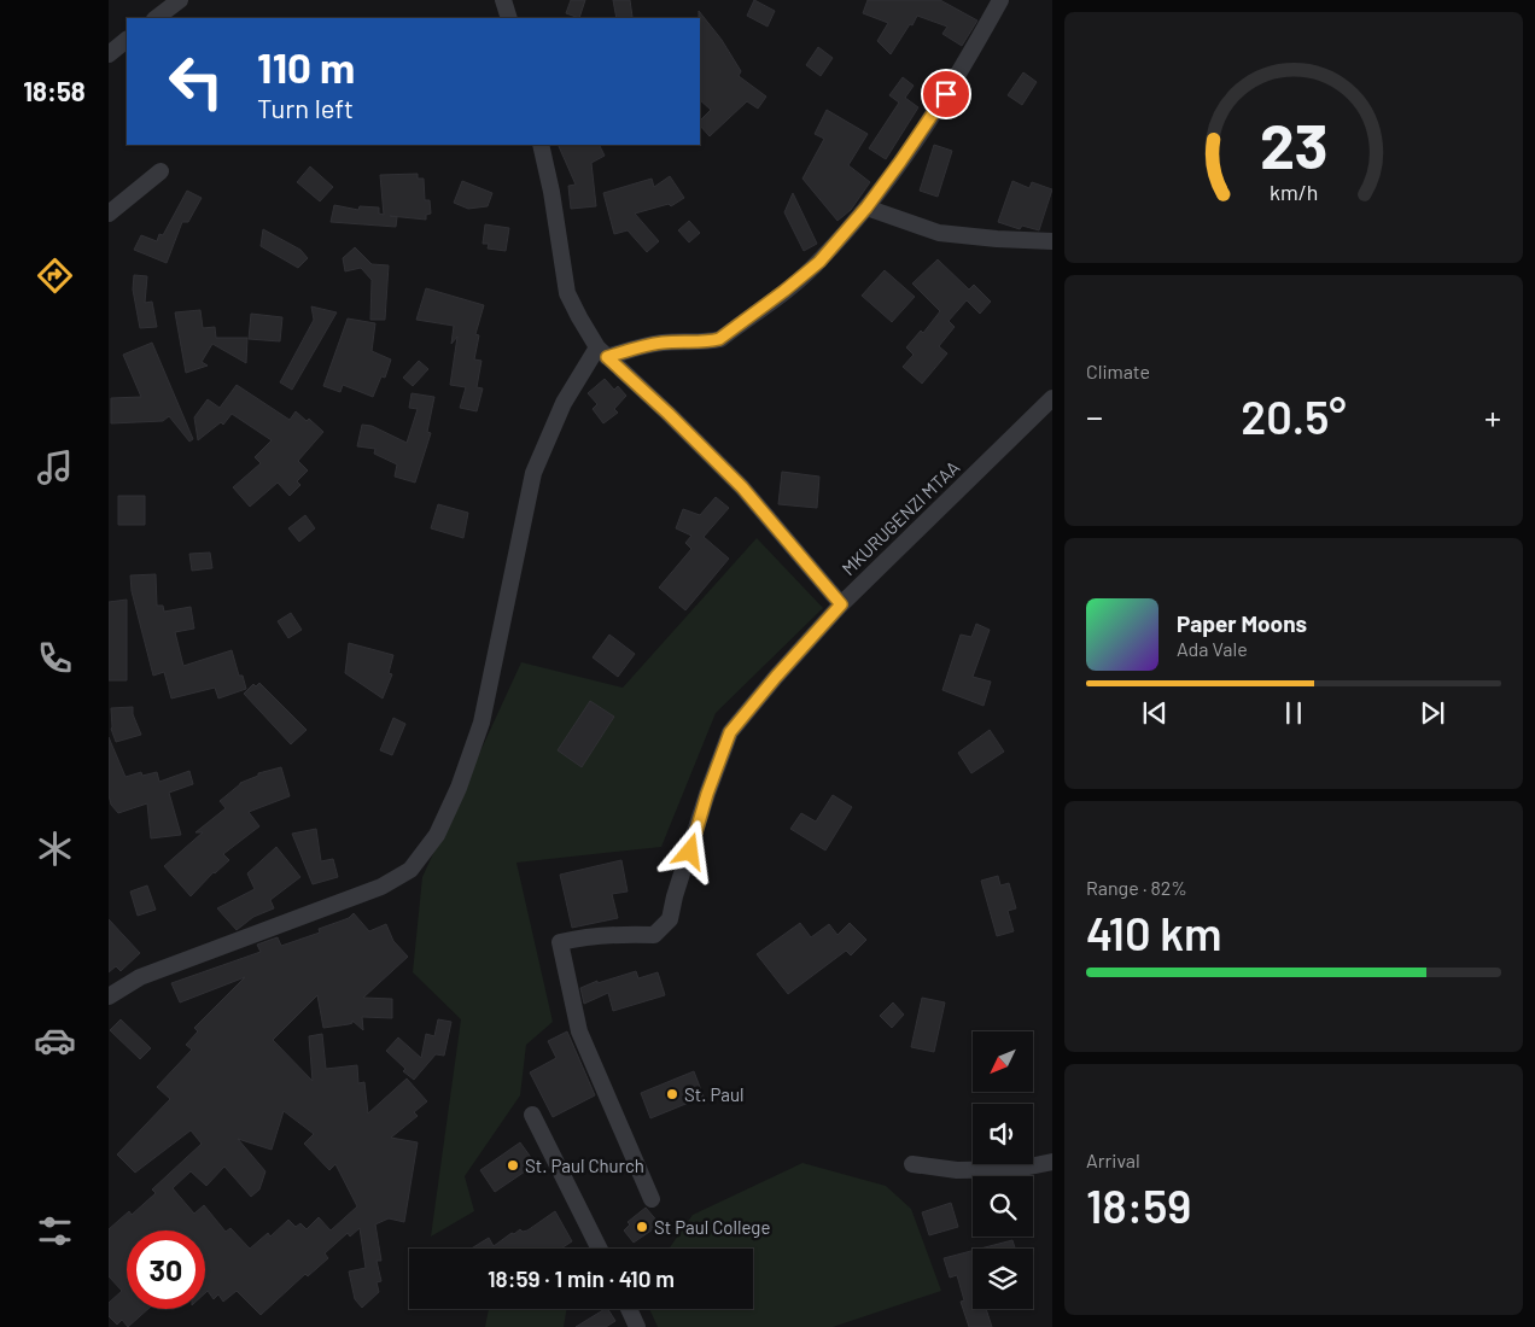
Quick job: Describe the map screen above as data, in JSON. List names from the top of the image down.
{
  "streets": {
    "street": ["MKURUGENZI MTAA"]
  },
  "places": ["St. Paul", "St. Paul Church", "St Paul College"],
  "north": "bottom left",
  "page": {
    "tabs": "18:58",
    "turn": ["110 m", "Turn left"],
    "tile": [
      "Climate",
      ["Range · 82%", "410 km"],
      ["Arrival", "18:59"]
    ],
    "heat": ["−", "20.5°", "+"],
    "song": ["Paper Moons", "Ada Vale"],
    "limit": "30",
    "trip": "18:59 · 1 min · 410 m",
    "gauge": ["23", "km/h"]
  }
}
